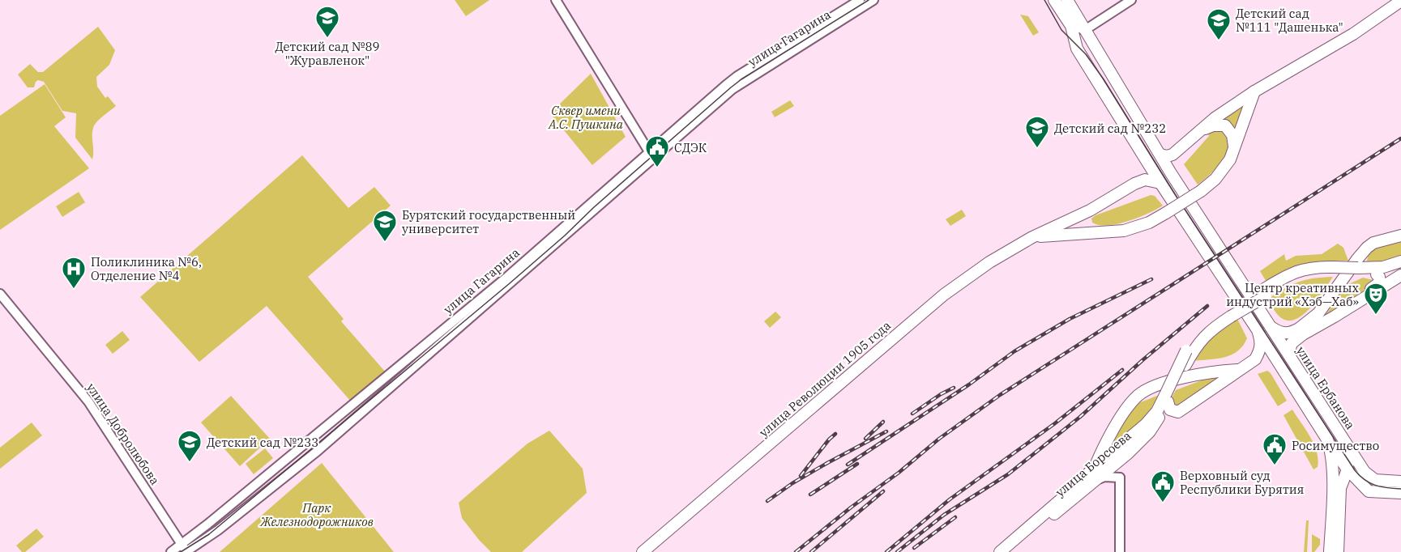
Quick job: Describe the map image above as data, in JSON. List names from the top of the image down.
{
  "streets": {
    "main road": ["улица Революции 1905 года", "улица Ербанова", "улица Борсоева"],
    "street": ["улица Гагарина", "улица Добролюбова"]
  },
  "crossings": [
    ["улица Гагарина", "улица Добролюбова"]
  ],
  "parks": ["Сквер имени А.С. Пушкина", "Парк Железнодорожников"],
  "places": {
    "school or university": [
      "Детский сад №89 \"Журавленок\"",
      "Детский сад №111 \"Дашенька\"",
      "Детский сад №232",
      "Бурятский государственный университет",
      "Детский сад №233"
    ],
    "public building": ["СДЭК", "Росимущество", "Верховный суд Республики Бурятия"],
    "hospital": ["Поликлиника №6, Отделение №4"],
    "theatre": ["Центр креативных индустрий «Хэб—Хаб»"]
  }
}
